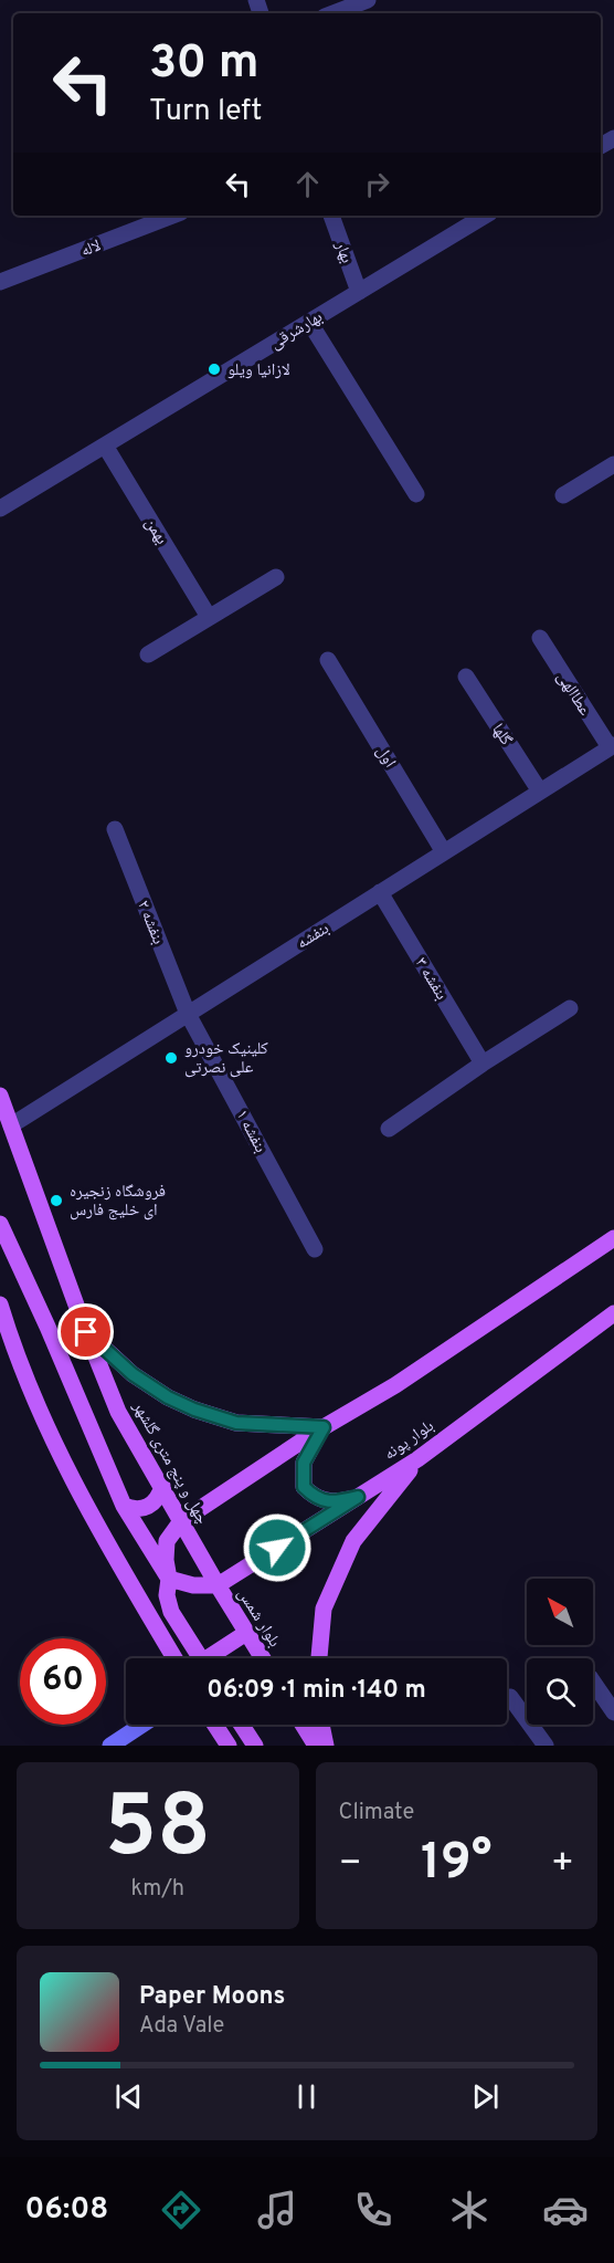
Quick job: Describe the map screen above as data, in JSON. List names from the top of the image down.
{
  "streets": {
    "main road": ["بلوار پونه", "چهل و پنج متری گلشهر", "بلوار شمس"],
    "street": [
      "لاله",
      "بهار",
      "بهارشرقی",
      "بهمن",
      "عطاالهی",
      "گلها",
      "اول",
      "بنفشه ۲",
      "بنفشه",
      "بنفشه ۳",
      "بنفشه ۱"
    ]
  },
  "crossings": [
    ["بهار", "بهارشرقی"],
    ["بهارشرقی", "بهمن"],
    ["عطاالهی", "بنفشه"],
    ["گلها", "بنفشه"],
    ["اول", "بنفشه"],
    ["بنفشه ۲", "بنفشه"],
    ["بنفشه ۲", "بنفشه ۱"],
    ["بنفشه", "بنفشه ۳"],
    ["بنفشه", "بنفشه ۱"],
    ["بنفشه", "چهل و پنج متری گلشهر"],
    ["بلوار پونه", "چهل و پنج متری گلشهر"],
    ["بلوار پونه", "بلوار شمس"],
    ["چهل و پنج متری گلشهر", "بلوار شمس"]
  ],
  "places": ["لازانیا ویلو", "کلینیک خودرو علی نصرتی", "فروشگاه زنجیره ای خلیج فارس"],
  "north": "top left",
  "page": {
    "turn": ["30 m", "Turn left"],
    "limit": "60",
    "trip": "06:09 · 1 min · 140 m",
    "tile": [
      ["58", "km/h"],
      "Climate"
    ],
    "heat": ["−", "19°", "+"],
    "song": ["Paper Moons", "Ada Vale"],
    "tabs": "06:08"
  }
}
